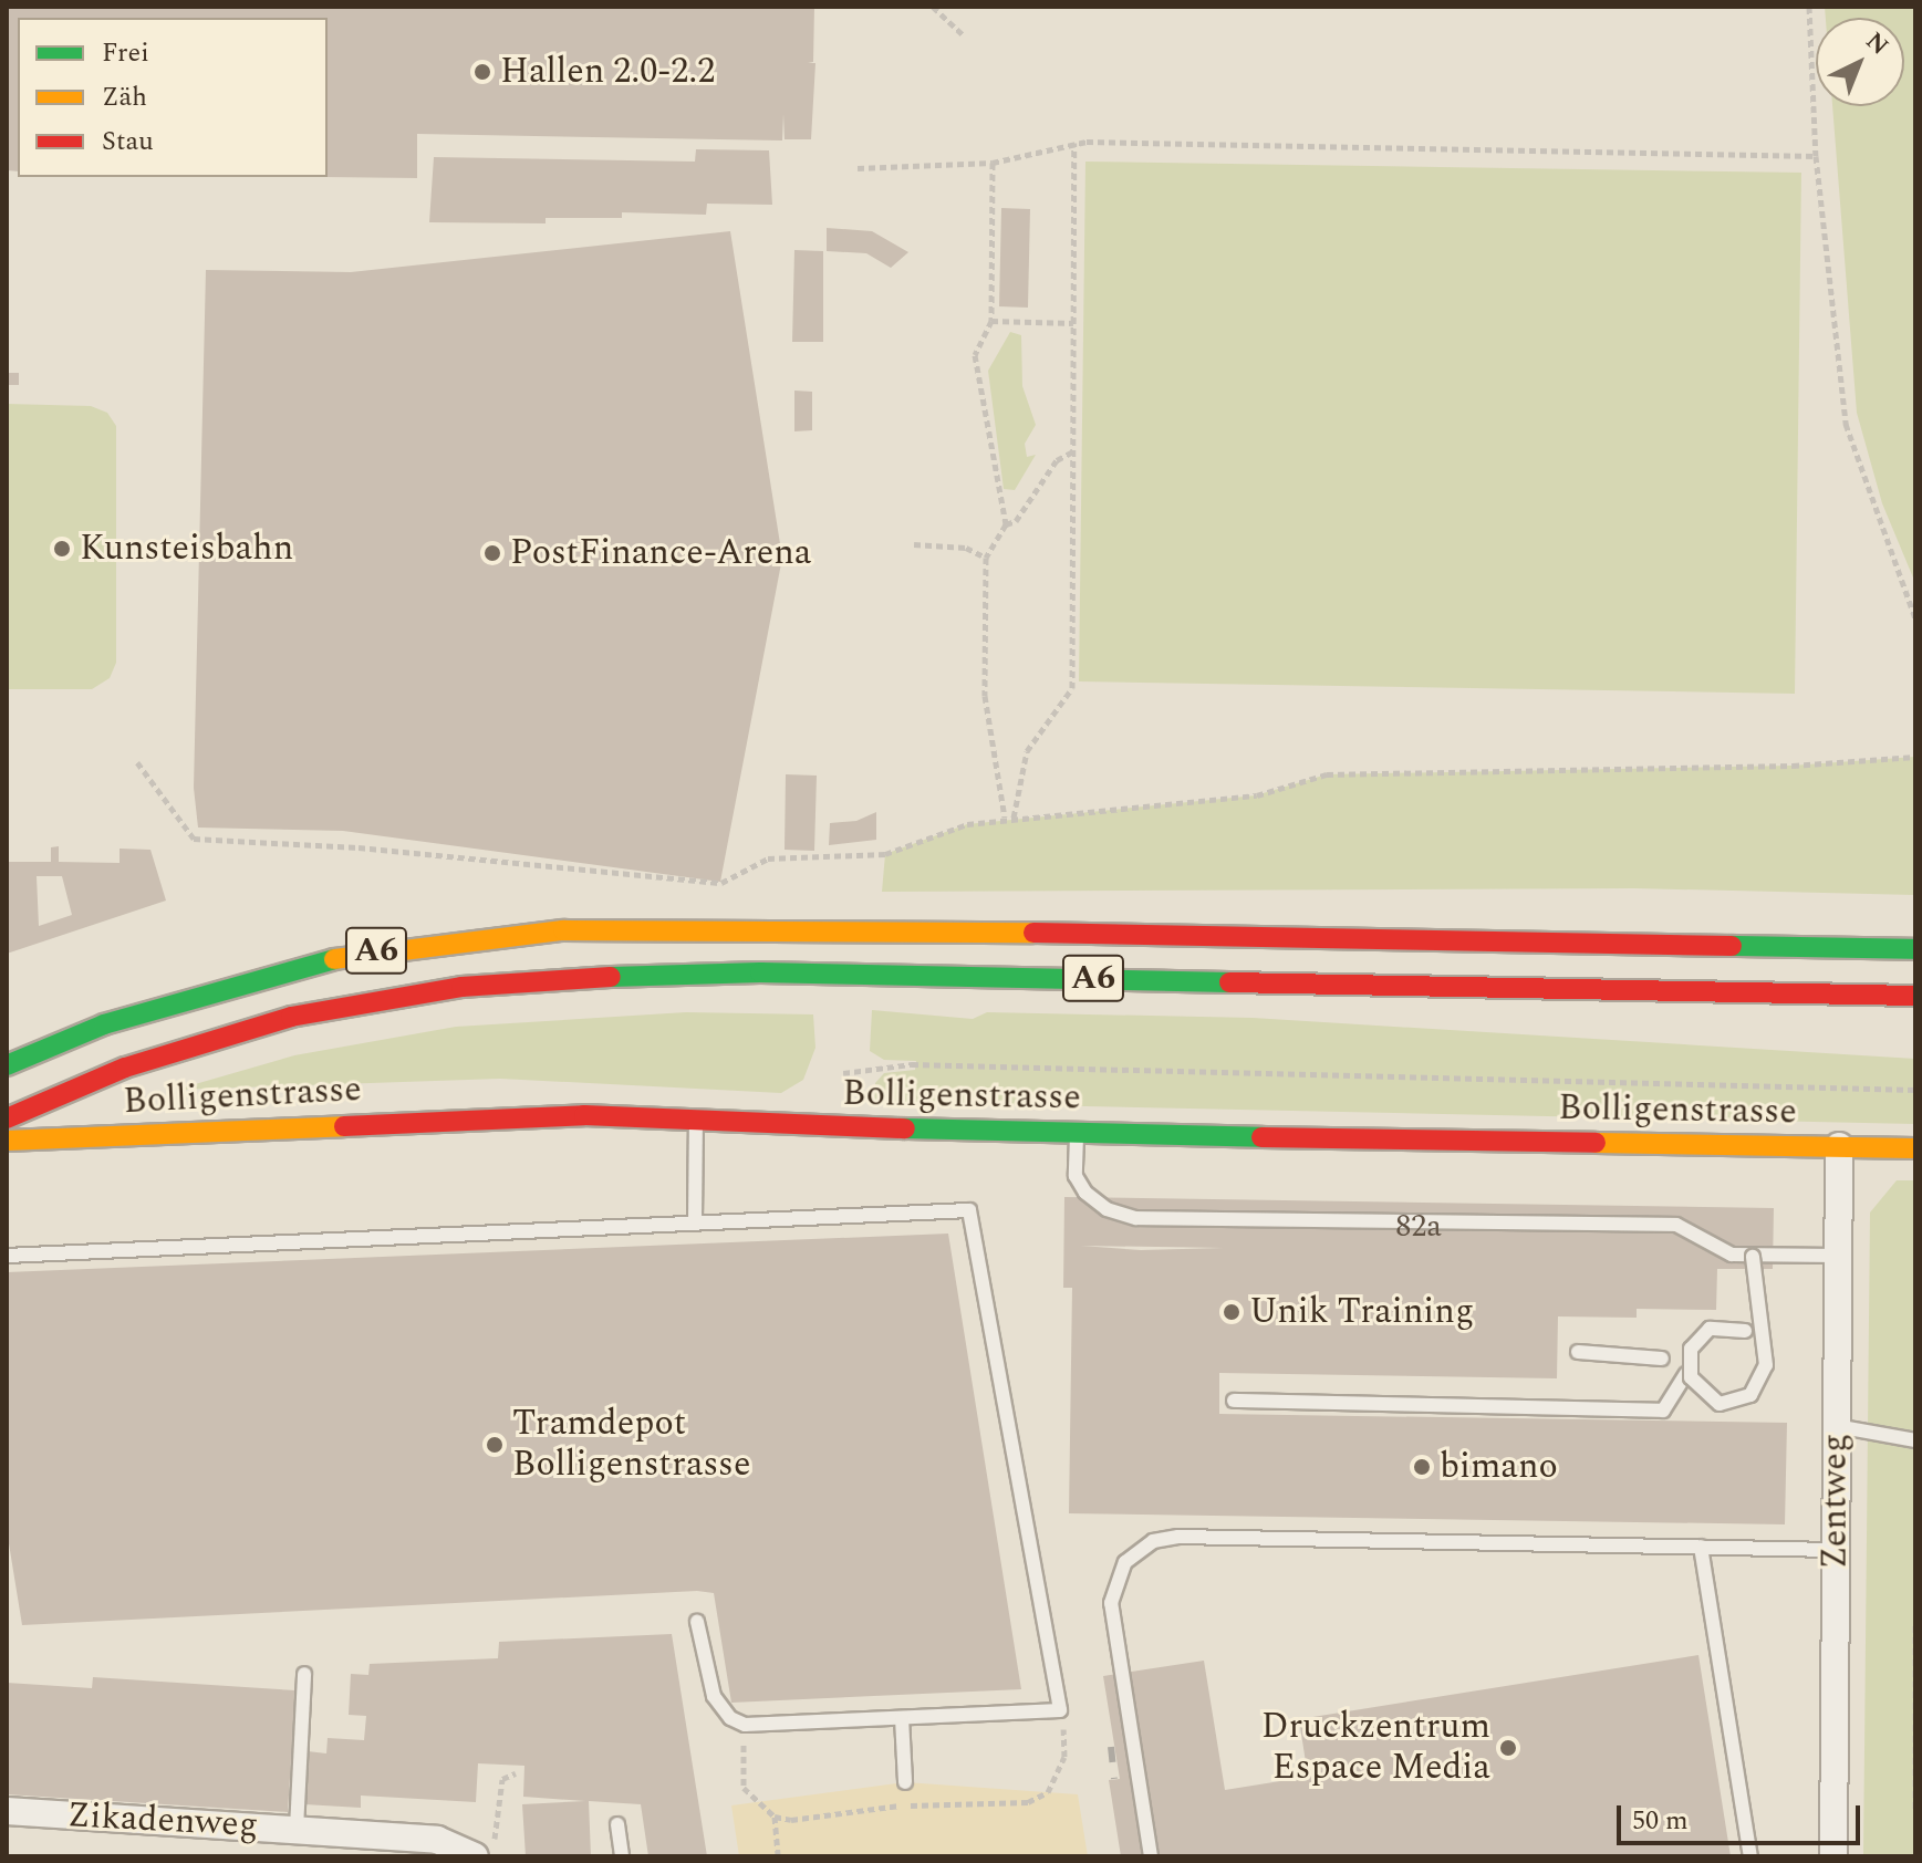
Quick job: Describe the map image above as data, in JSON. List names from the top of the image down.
{
  "streets": {
    "main road": ["A6", "Bolligenstrasse"],
    "street": ["Zentweg", "Zikadenweg"]
  },
  "crossings": [
    ["Bolligenstrasse", "Zentweg"]
  ],
  "places": [
    "Hallen 2.0-2.2",
    "Kunsteisbahn",
    "PostFinance-Arena",
    "Unik Training",
    "Tramdepot Bolligenstrasse",
    "bimano",
    "Druckzentrum Espace Media"
  ],
  "house_numbers": ["82a"],
  "legend": ["Frei", "Zäh", "Stau"],
  "scale_bar": "50 m",
  "north": "top right"
}
